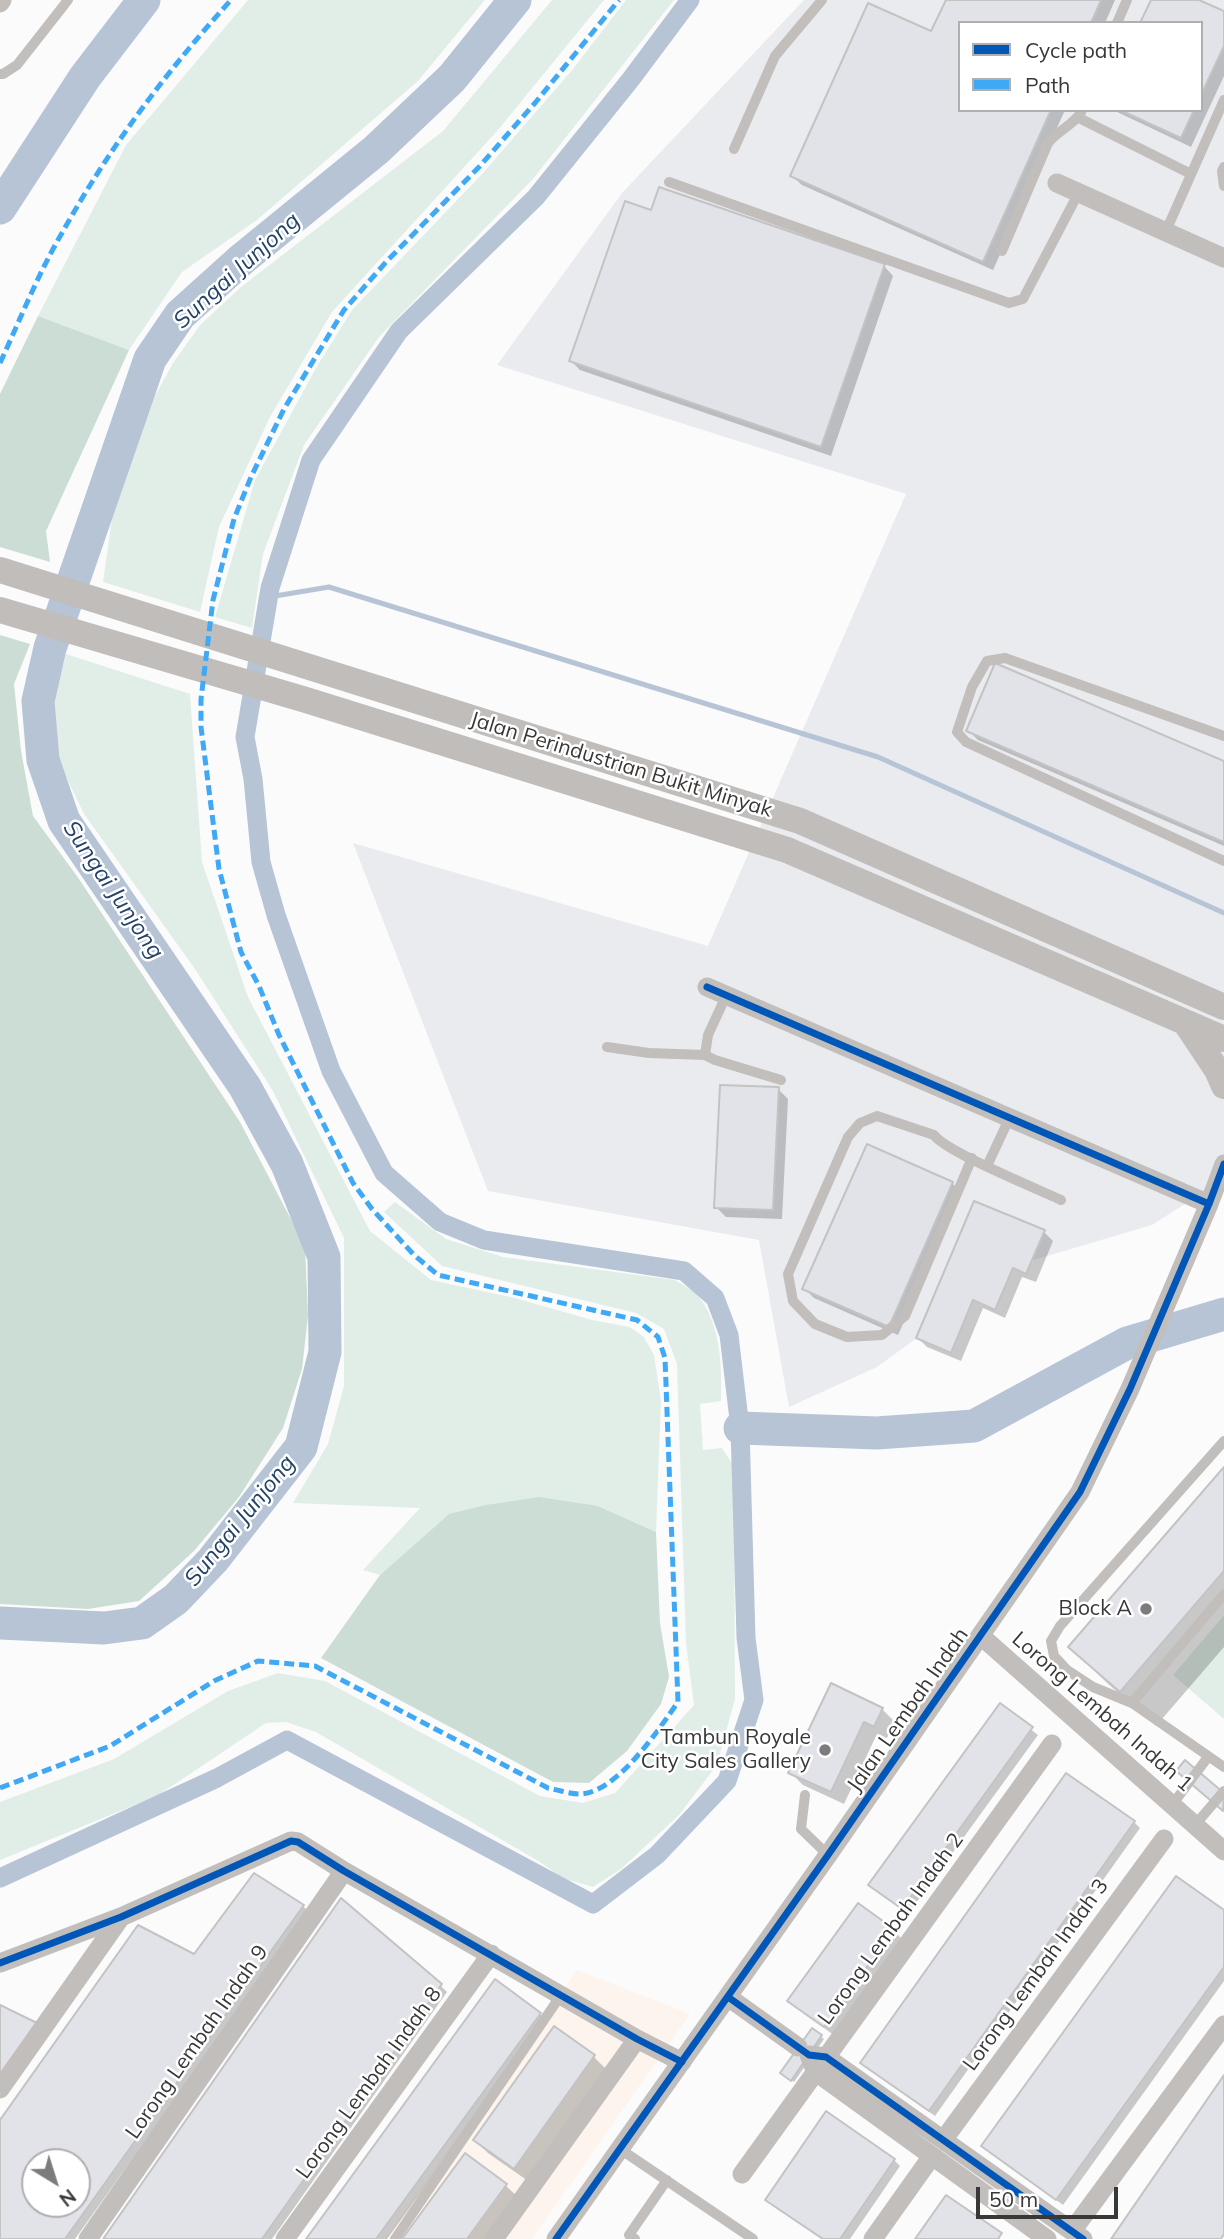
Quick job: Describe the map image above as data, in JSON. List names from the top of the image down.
{
  "streets": {
    "main road": ["Jalan Perindustrian Bukit Minyak"],
    "street": [
      "Jalan Lembah Indah",
      "Lorong Lembah Indah 1",
      "Lorong Lembah Indah 2",
      "Lorong Lembah Indah 3",
      "Lorong Lembah Indah 9",
      "Lorong Lembah Indah 8"
    ]
  },
  "crossings": [
    ["Jalan Lembah Indah", "Lorong Lembah Indah 1"]
  ],
  "water": ["Sungai Junjong"],
  "places": ["Block A", "Tambun Royale City Sales Gallery"],
  "legend": ["Cycle path", "Path"],
  "scale_bar": "50 m",
  "north": "bottom right"
}
